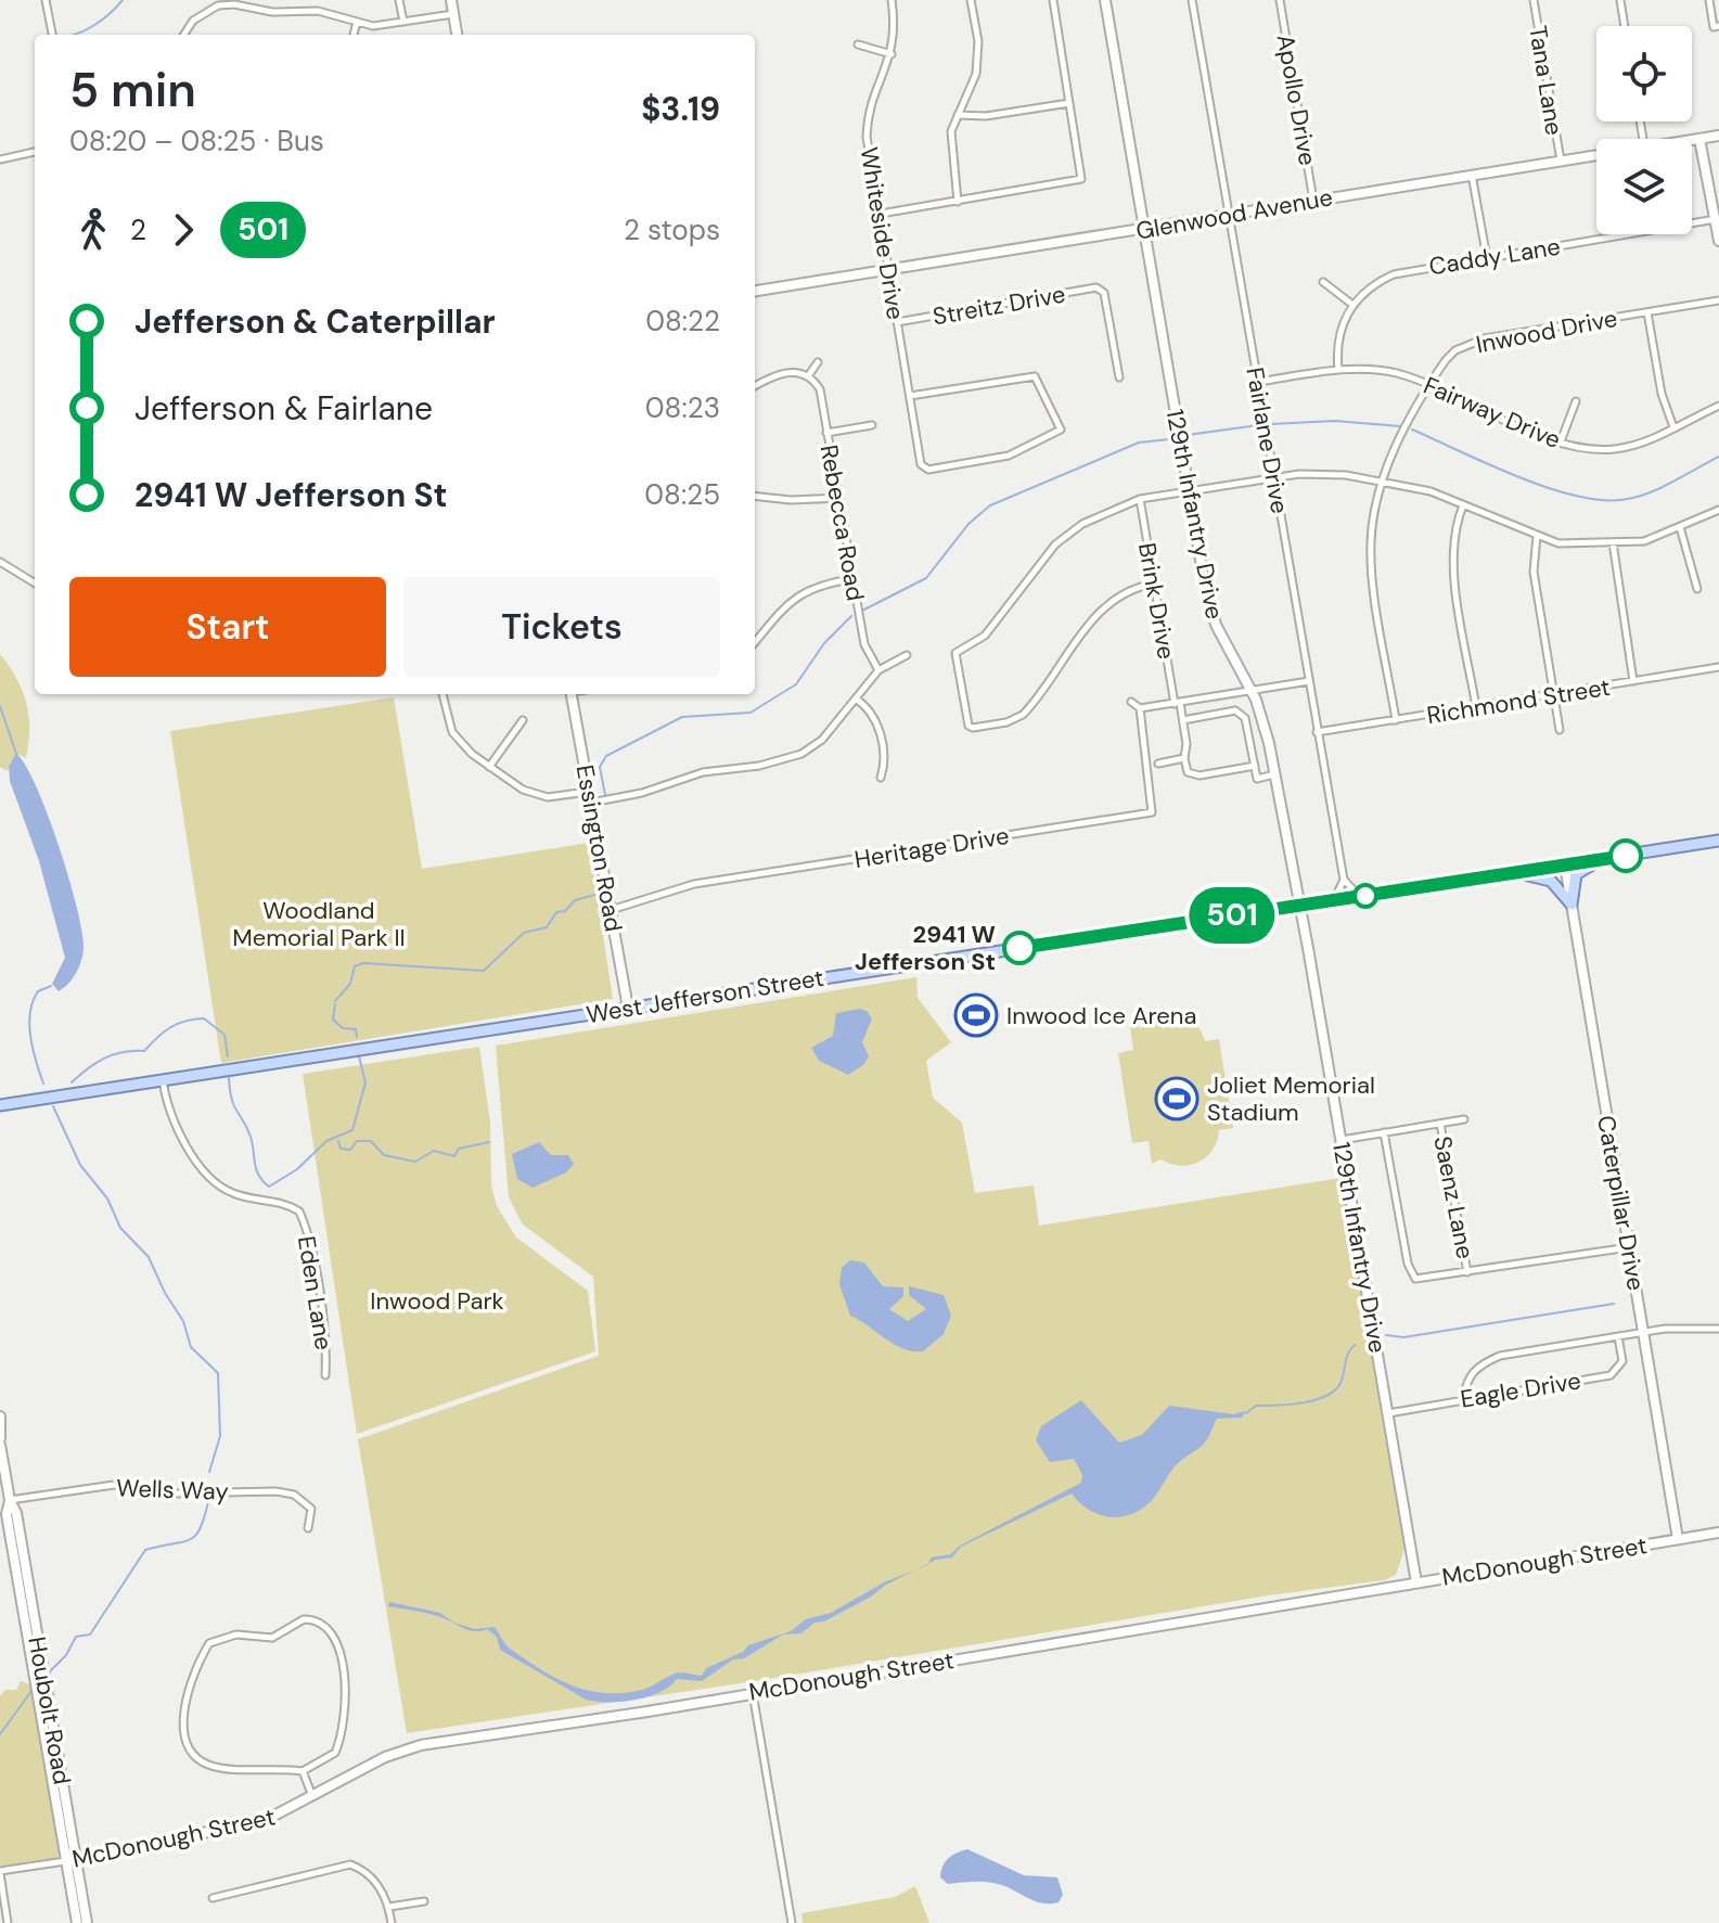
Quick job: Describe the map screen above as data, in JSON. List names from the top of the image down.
{
  "streets": {
    "main road": ["West Jefferson Street"],
    "street": [
      "Tana Lane",
      "Apollo Drive",
      "Glenwood Avenue",
      "Whiteside Drive",
      "Caddy Lane",
      "Streitz Drive",
      "Inwood Drive",
      "Fairway Drive",
      "Fairlane Drive",
      "129th Infantry Drive",
      "Rebecca Road",
      "Brink Drive",
      "Richmond Street",
      "Heritage Drive",
      "Essington Road",
      "Saenz Lane",
      "Caterpillar Drive",
      "Eden Lane",
      "Eagle Drive",
      "Wells Way",
      "McDonough Street",
      "Houbolt Road"
    ]
  },
  "crossings": [
    ["Tana Lane", "Glenwood Avenue"],
    ["Apollo Drive", "Glenwood Avenue"],
    ["Glenwood Avenue", "Whiteside Drive"],
    ["Glenwood Avenue", "Fairlane Drive"],
    ["Glenwood Avenue", "129th Infantry Drive"],
    ["Whiteside Drive", "Streitz Drive"],
    ["Inwood Drive", "Fairway Drive"],
    ["Inwood Drive", "Richmond Street"],
    ["Fairway Drive", "Fairlane Drive"],
    ["Fairlane Drive", "Richmond Street"],
    ["129th Infantry Drive", "West Jefferson Street"],
    ["129th Infantry Drive", "Eagle Drive"],
    ["129th Infantry Drive", "McDonough Street"],
    ["Heritage Drive", "Essington Road"],
    ["Essington Road", "West Jefferson Street"],
    ["West Jefferson Street", "Caterpillar Drive"],
    ["West Jefferson Street", "Eden Lane"],
    ["Caterpillar Drive", "McDonough Street"],
    ["Wells Way", "Houbolt Road"],
    ["McDonough Street", "Houbolt Road"]
  ],
  "parks": ["Woodland Memorial Park II", "Inwood Park"],
  "places": {
    "other": ["2941 W Jefferson St"],
    "sports": ["Inwood Ice Arena", "Joliet Memorial Stadium"]
  },
  "lines": ["bus line 501"],
  "page": {
    "on_map": "501",
    "heading": ["5 min", "08:20 – 08:25 · Bus", "$3.19"],
    "legs": ["2", "501", "2 stops"],
    "list": [
      {
        "name": "Jefferson & Caterpillar",
        "value": "08:22"
      },
      {
        "name": "Jefferson & Fairlane",
        "value": "08:23"
      },
      {
        "name": "2941 W Jefferson St",
        "value": "08:25"
      }
    ],
    "buttons": ["Start", "Tickets"]
  }
}
